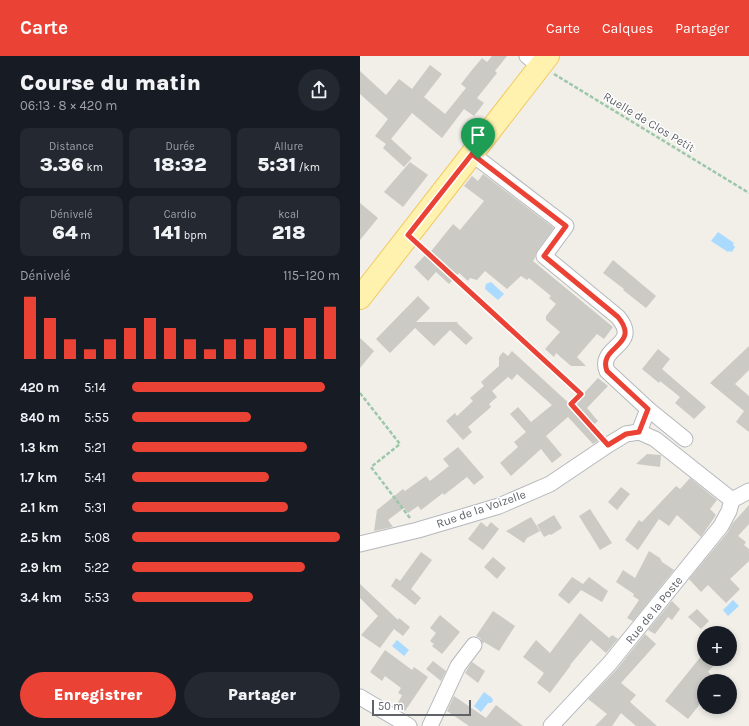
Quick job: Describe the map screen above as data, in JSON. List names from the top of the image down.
{
  "streets": {
    "street": ["Rue de la Voizelle", "Rue de la Poste"],
    "path": ["Ruelle de Clos Petit"]
  },
  "scale_bar": "50 m",
  "page": {
    "header": "Carte",
    "nav": ["Carte", "Calques", "Partager"],
    "heading": ["Course du matin", "06:13 · 8 × 420 m"],
    "stats": [
      ["Distance", "3.36 km"],
      ["Durée", "18:32"],
      ["Allure", "5:31 /km"],
      ["Dénivelé", "64 m"],
      ["Cardio", "141 bpm"],
      ["kcal", "218"]
    ],
    "chart": ["Dénivelé", "115–120 m"],
    "list": [
      {
        "name": "420 m",
        "note": "5:14"
      },
      {
        "name": "840 m",
        "note": "5:55"
      },
      {
        "name": "1.3 km",
        "note": "5:21"
      },
      {
        "name": "1.7 km",
        "note": "5:41"
      },
      {
        "name": "2.1 km",
        "note": "5:31"
      },
      {
        "name": "2.5 km",
        "note": "5:08"
      },
      {
        "name": "2.9 km",
        "note": "5:22"
      },
      {
        "name": "3.4 km",
        "note": "5:53"
      }
    ],
    "map_buttons": ["+", "−"],
    "buttons": ["Enregistrer", "Partager"],
    "scale": "50 m"
  }
}
